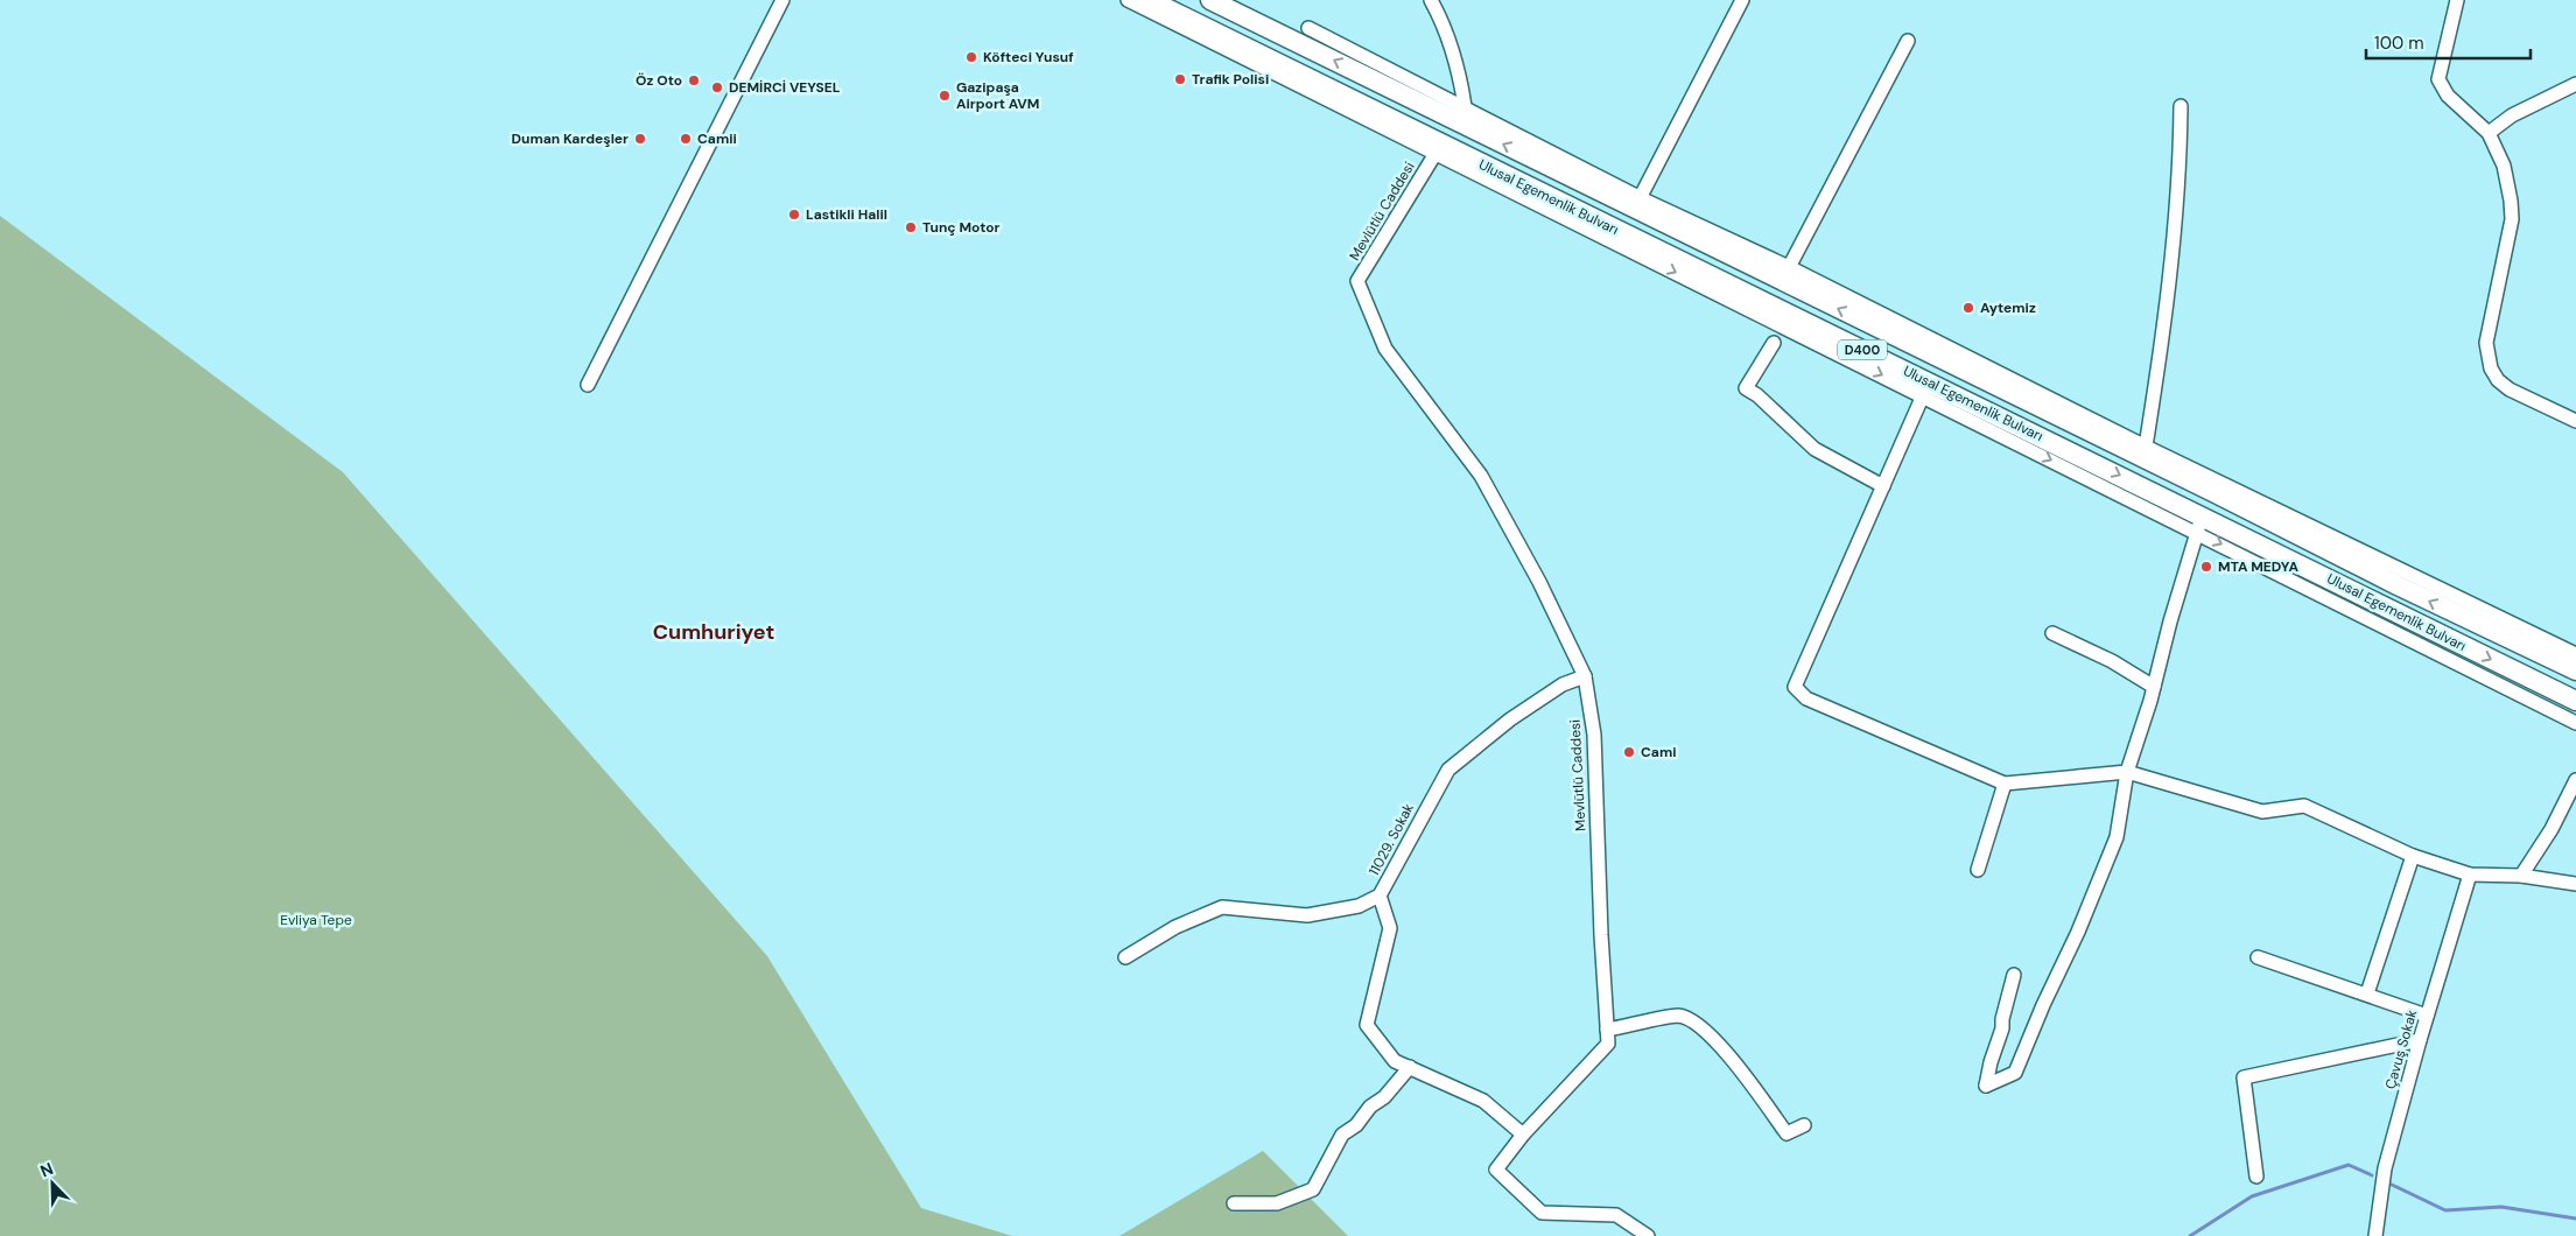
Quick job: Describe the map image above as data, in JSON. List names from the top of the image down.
{
  "streets": {
    "highway": ["Ulusal Egemenlik Bulvarı", "D400"],
    "street": ["Mevlütlü Caddesi", "11029. Sokak", "Çavuş Sokak"]
  },
  "crossings": [
    ["Ulusal Egemenlik Bulvarı", "Mevlütlü Caddesi"],
    ["Mevlütlü Caddesi", "11029. Sokak"]
  ],
  "districts": ["Cumhuriyet"],
  "parks": ["Evliya Tepe"],
  "places": [
    "Köfteci Yusuf",
    "Trafik Polisi",
    "Öz Oto",
    "DEMİRCİ VEYSEL",
    "Gazipaşa Airport AVM",
    "Duman Kardeşler",
    "Camii",
    "Lastikli Halil",
    "Tunç Motor",
    "Aytemiz",
    "MTA MEDYA",
    "Cami"
  ],
  "scale_bar": "100 m",
  "north": "top left"
}
